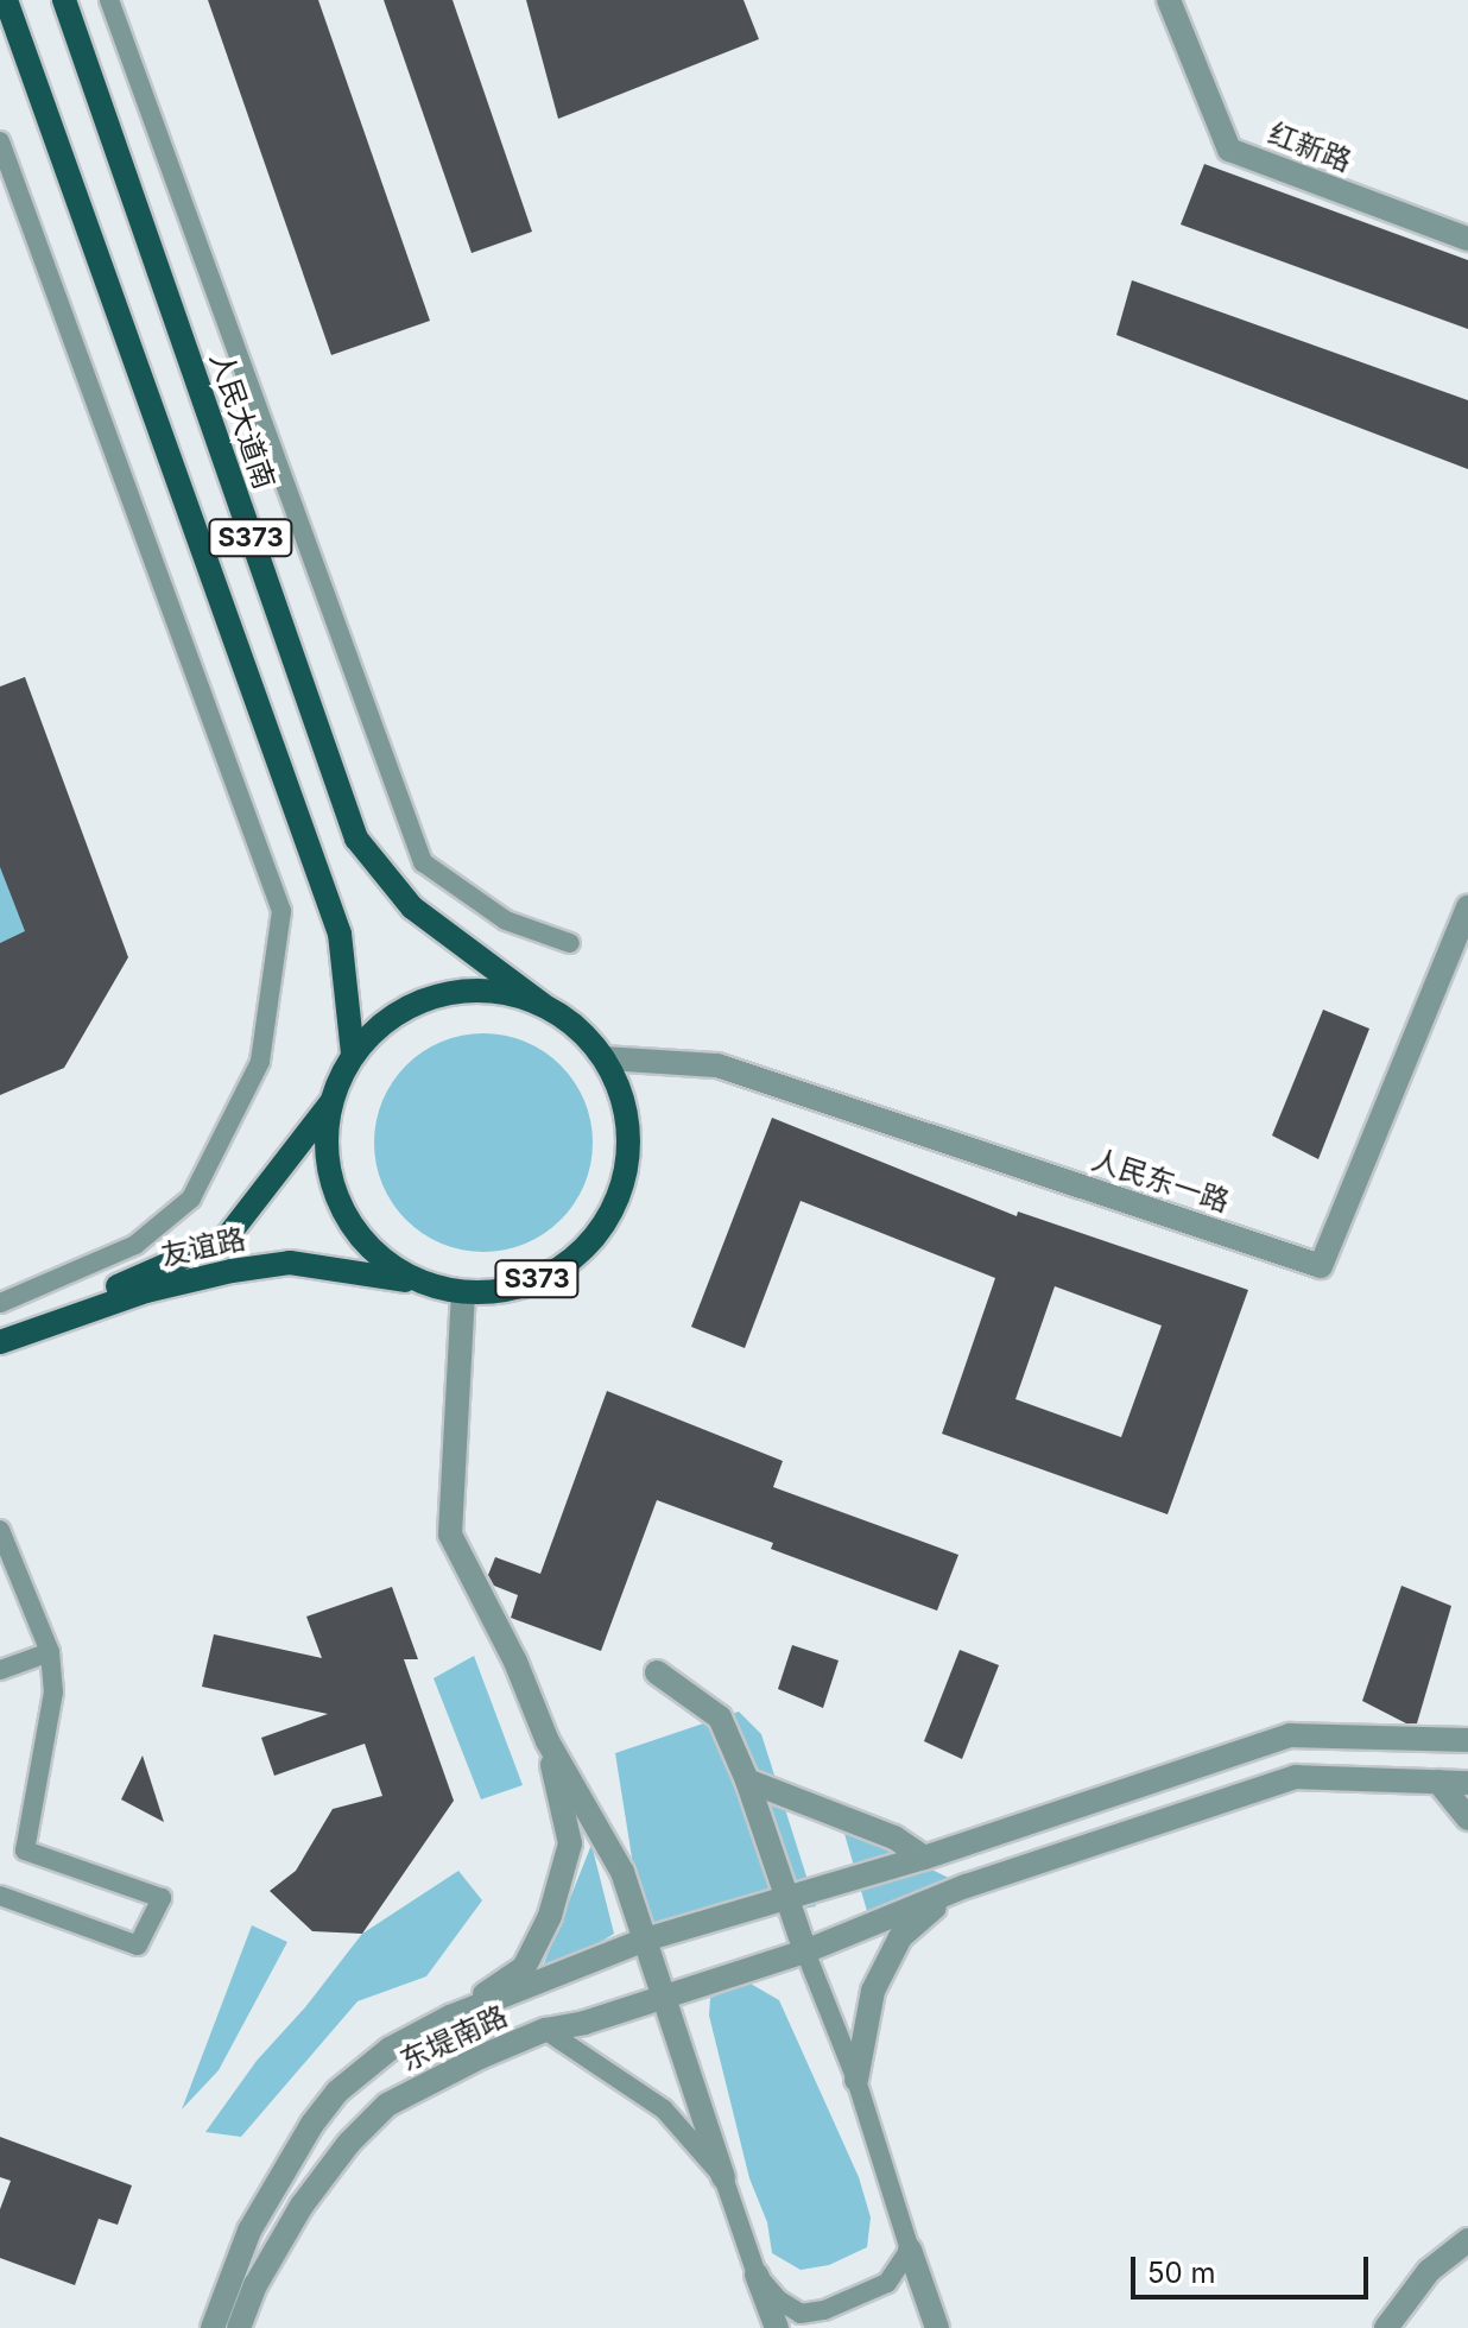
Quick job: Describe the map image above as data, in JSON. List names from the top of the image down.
{
  "streets": {
    "main road": ["人民大道南", "S373", "友谊路"],
    "street": ["红新路", "人民东一路", "东堤南路"]
  },
  "crossings": [
    ["人民大道南", "S373"],
    ["人民大道南", "人民东一路"],
    ["人民大道南", "友谊路"],
    ["S373", "人民东一路"],
    ["S373", "友谊路"],
    ["人民东一路", "友谊路"]
  ],
  "scale_bar": "50 m"
}
